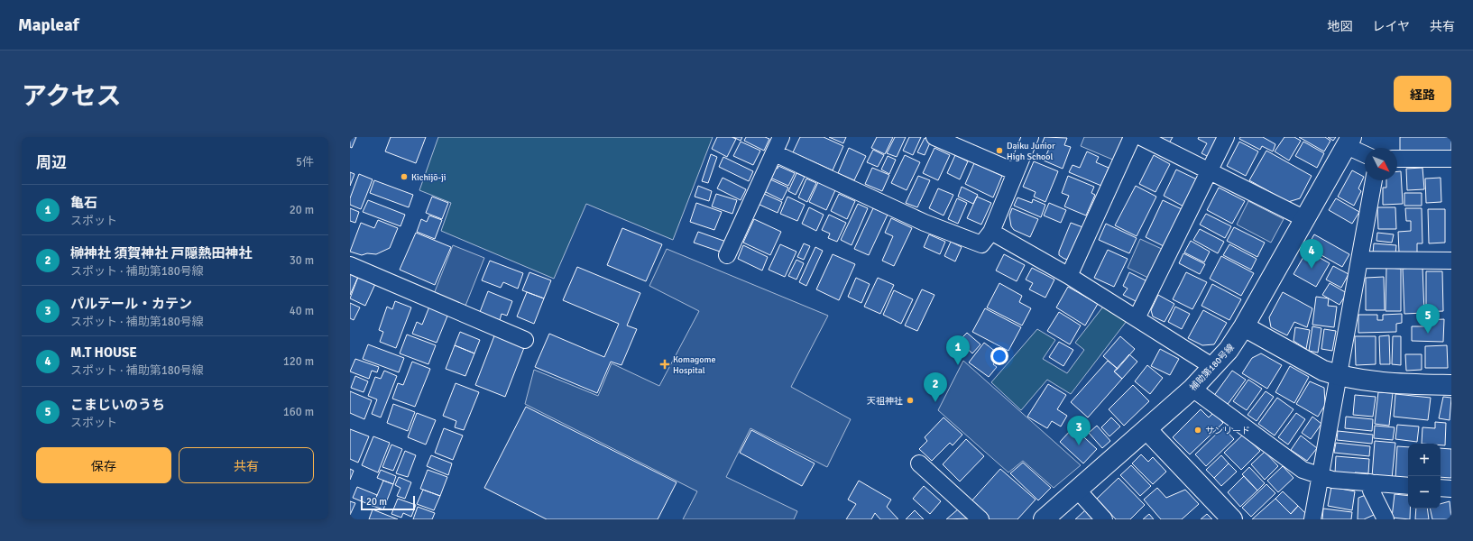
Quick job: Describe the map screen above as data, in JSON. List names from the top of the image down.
{
  "streets": {
    "street": ["補助第180号線"]
  },
  "places": {
    "other": [
      "Daiku Junior High School",
      "Kichijō-ji",
      "天祖神社",
      "サンリード"
    ],
    "health": ["Komagome Hospital"]
  },
  "scale_bar": "20 m",
  "north": "bottom right",
  "page": {
    "header": "Mapleaf",
    "nav": ["地図", "レイヤ", "共有"],
    "title": "アクセス",
    "buttons": [
      "経路",
      ["保存", "共有"]
    ],
    "heading": ["周辺", "5件"],
    "list": [
      {
        "mark": "1",
        "name": "亀石",
        "note": "スポット",
        "value": "20 m"
      },
      {
        "mark": "2",
        "name": "榊神社 須賀神社 戸隠熱田神社",
        "note": "スポット · 補助第180号線",
        "value": "30 m"
      },
      {
        "mark": "3",
        "name": "パルテール・カテン",
        "note": "スポット · 補助第180号線",
        "value": "40 m"
      },
      {
        "mark": "4",
        "name": "M.T HOUSE",
        "note": "スポット · 補助第180号線",
        "value": "120 m"
      },
      {
        "mark": "5",
        "name": "こまじいのうち",
        "note": "スポット",
        "value": "160 m"
      }
    ],
    "pins": [
      "4",
      "5",
      "1",
      "2",
      "3"
    ],
    "map_buttons": ["+", "−"],
    "scale": "20 m"
  }
}
